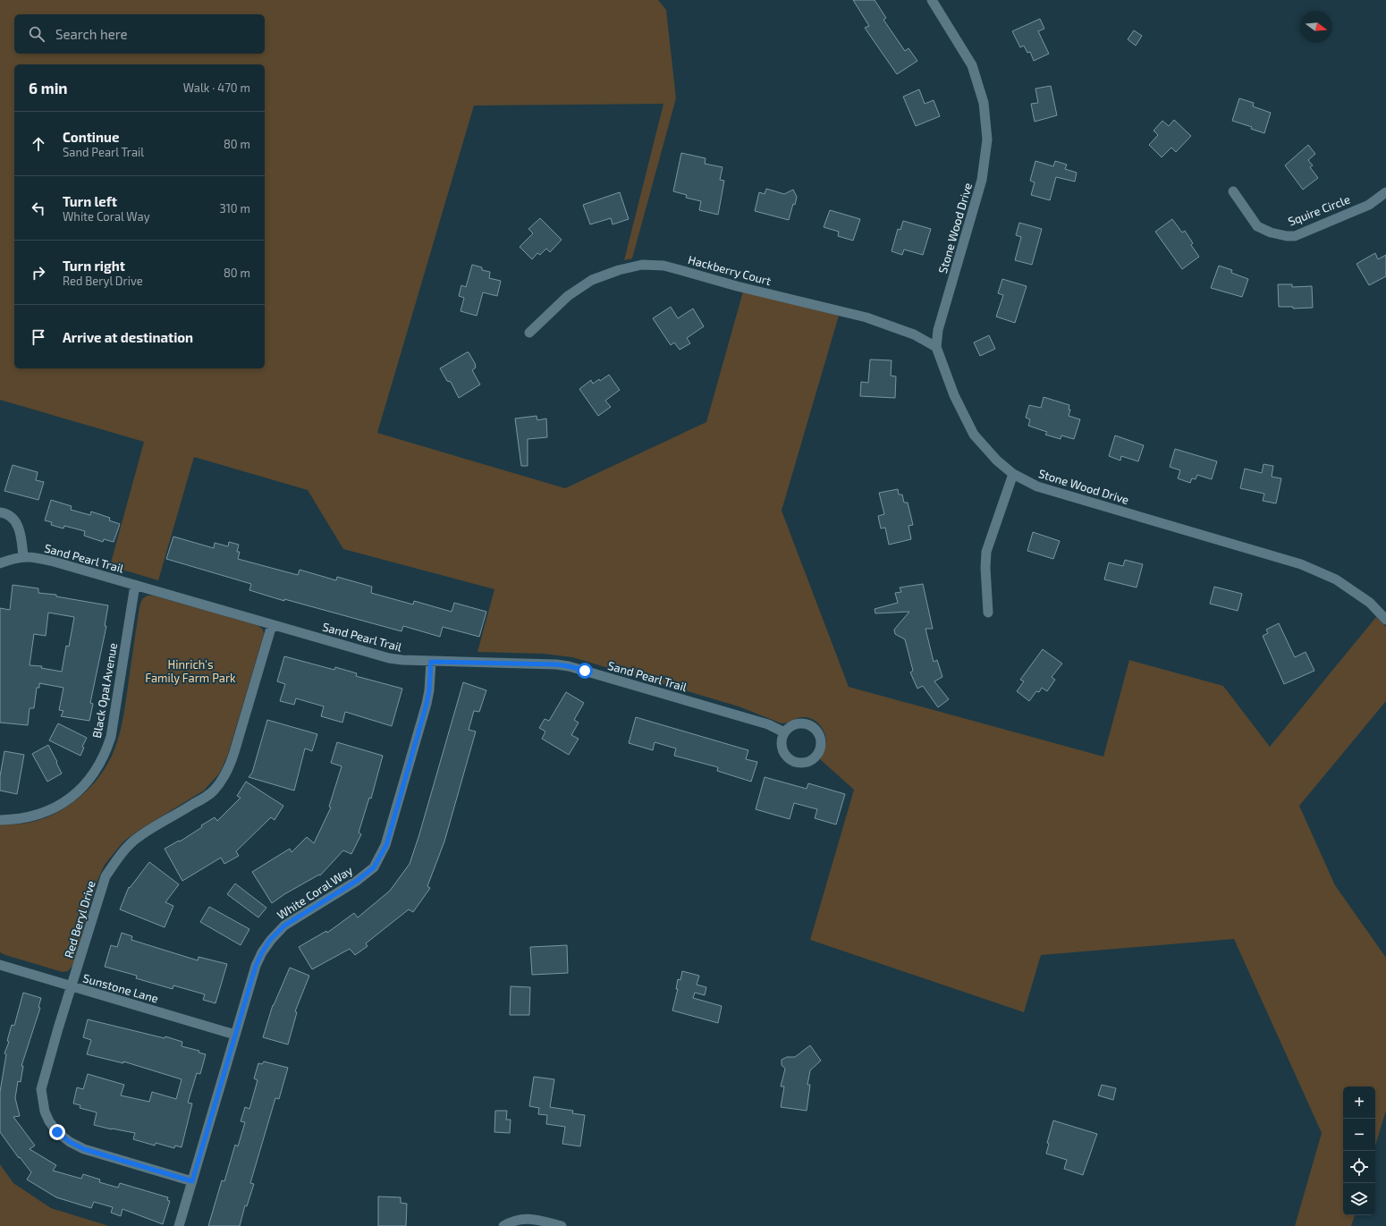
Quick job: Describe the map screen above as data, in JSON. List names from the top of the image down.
{
  "streets": {
    "street": [
      "Squire Circle",
      "Stone Wood Drive",
      "Hackberry Court",
      "Sand Pearl Trail",
      "Black Opal Avenue",
      "White Coral Way",
      "Red Beryl Drive",
      "Sunstone Lane"
    ]
  },
  "crossings": [
    ["Stone Wood Drive", "Hackberry Court"],
    ["Sand Pearl Trail", "Black Opal Avenue"],
    ["Sand Pearl Trail", "White Coral Way"],
    ["Sand Pearl Trail", "Red Beryl Drive"],
    ["White Coral Way", "Red Beryl Drive"],
    ["White Coral Way", "Sunstone Lane"],
    ["Red Beryl Drive", "Sunstone Lane"]
  ],
  "parks": ["Hinrich's Family Farm Park"],
  "north": "right",
  "page": {
    "search": "Search here",
    "heading": ["6 min", "Walk · 470 m"],
    "list": [
      ["Continue", "Sand Pearl Trail", "80 m"],
      ["Turn left", "White Coral Way", "310 m"],
      ["Turn right", "Red Beryl Drive", "80 m"],
      "Arrive at destination"
    ],
    "map_buttons": ["+", "−"]
  }
}
